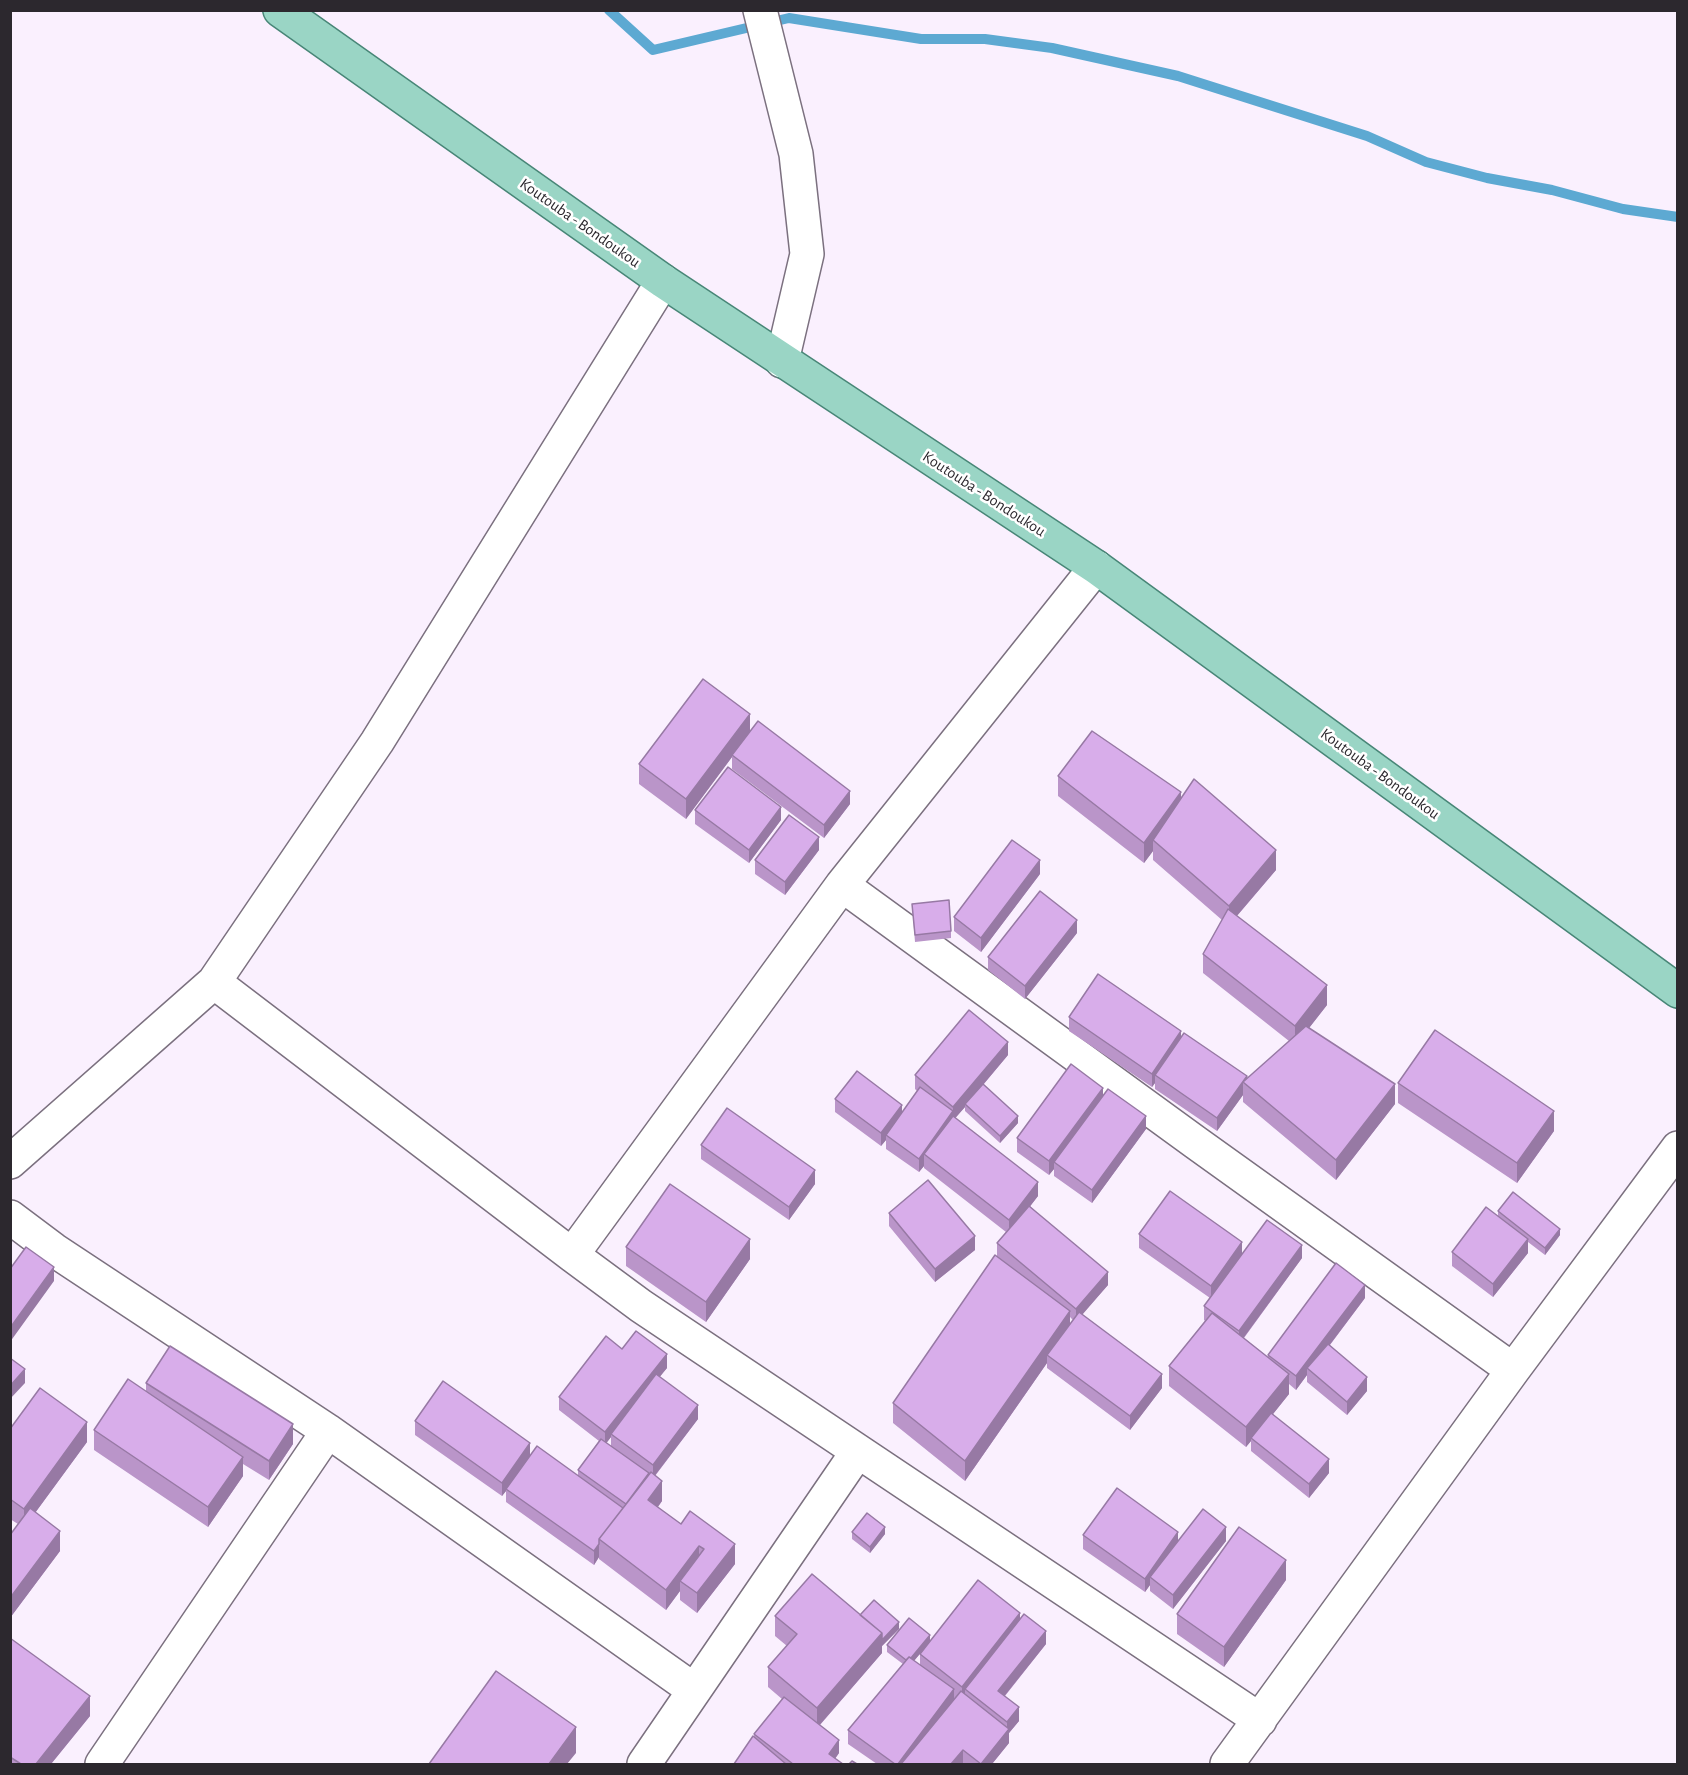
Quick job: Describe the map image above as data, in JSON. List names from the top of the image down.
{
  "streets": {
    "main road": ["Koutouba - Bondoukou"]
  }
}
